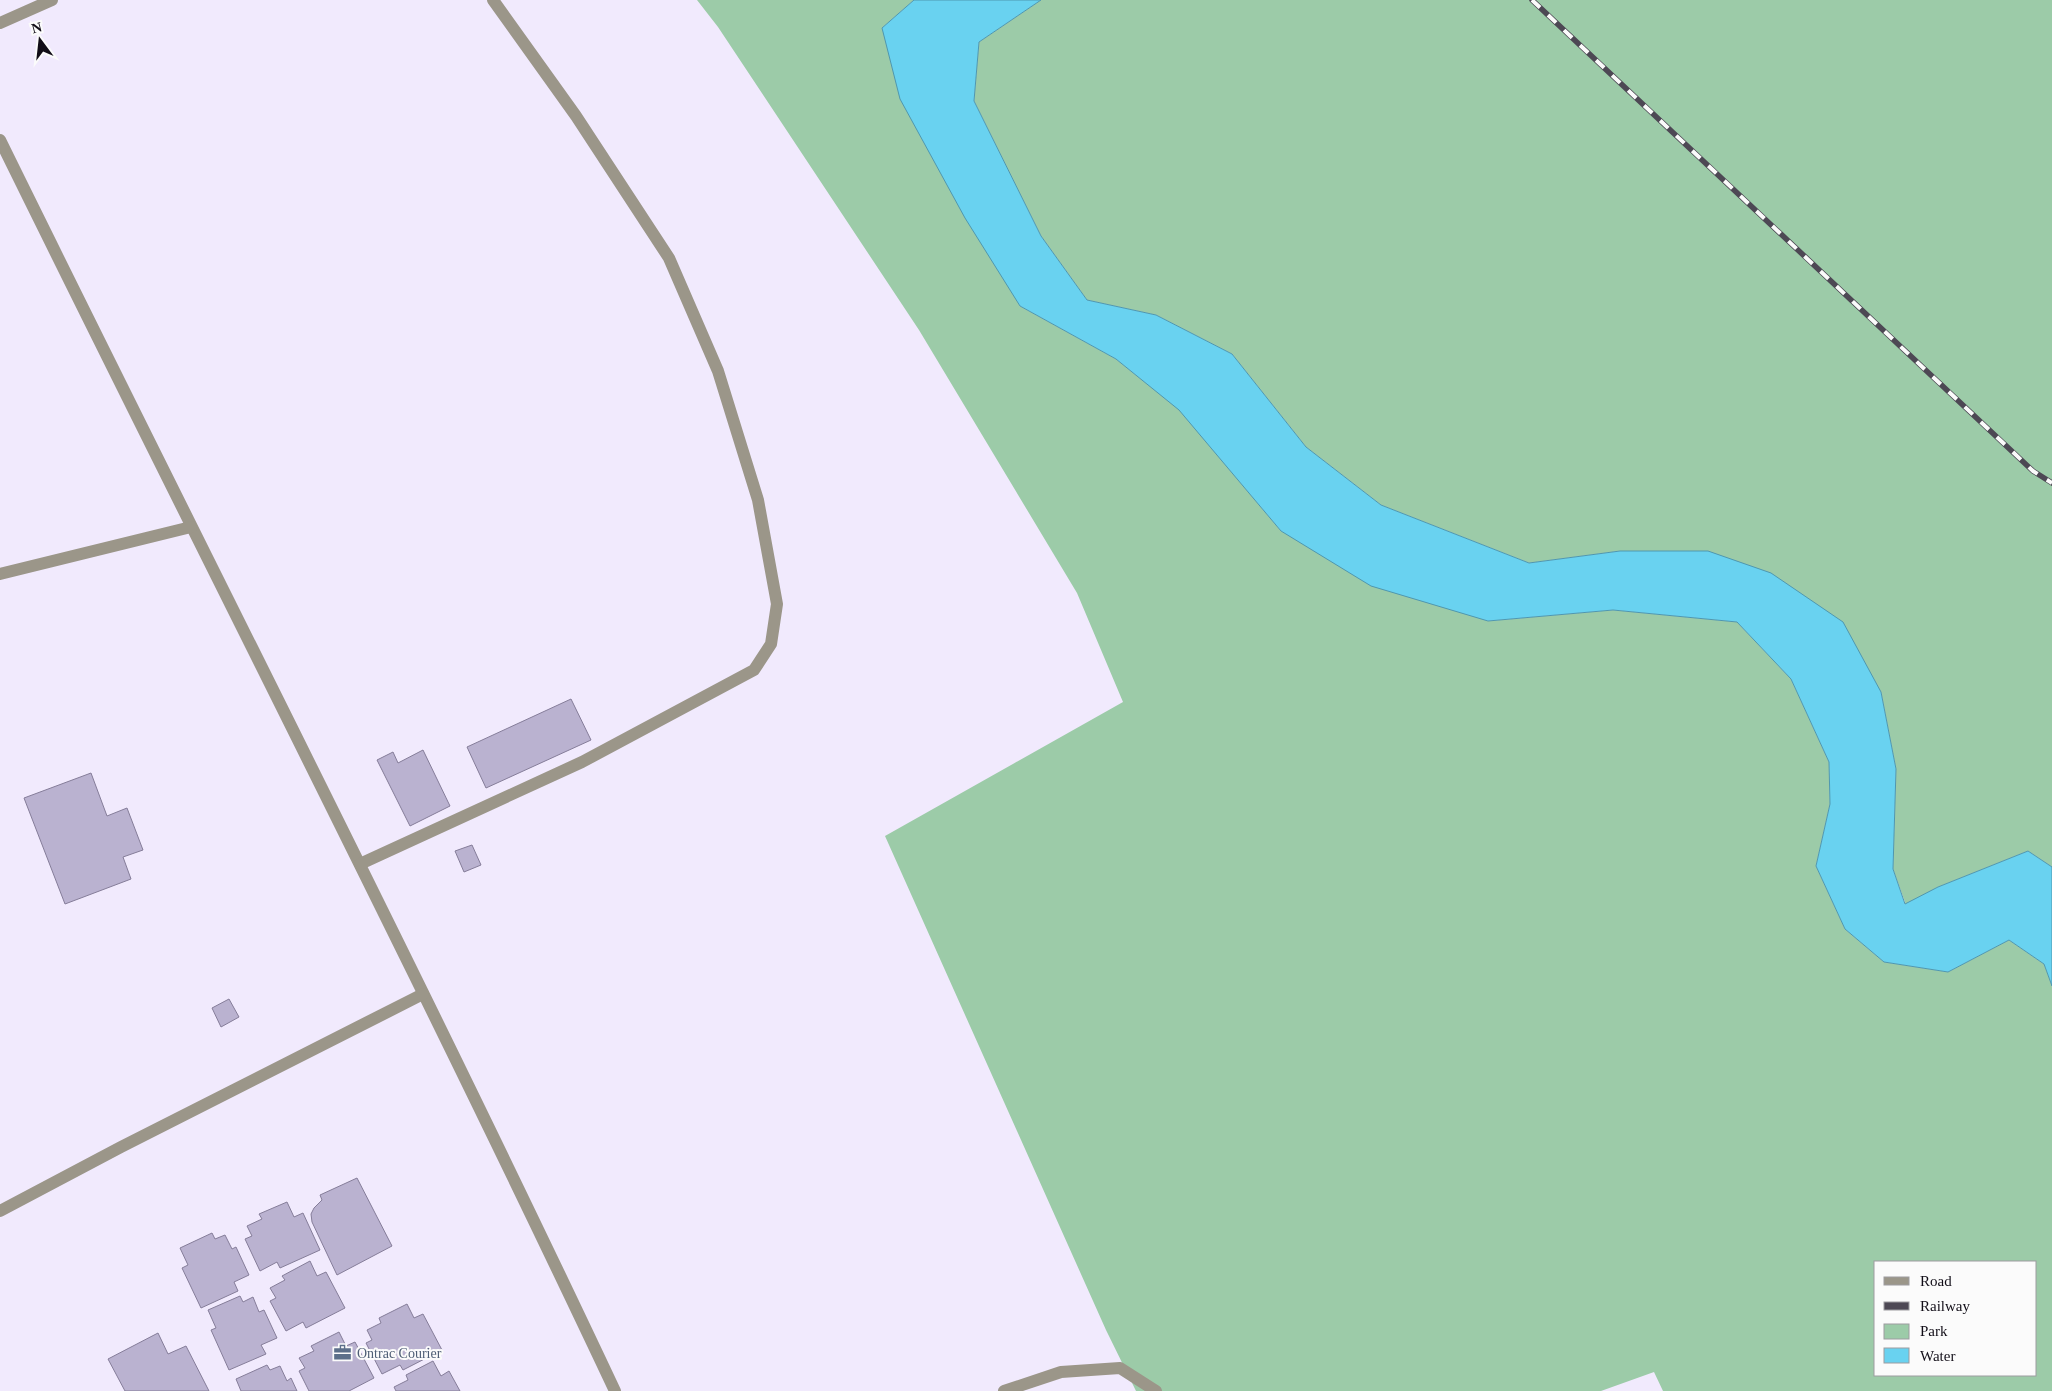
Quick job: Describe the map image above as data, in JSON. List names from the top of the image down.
{
  "places": {
    "office": ["Ontrac Courier"]
  },
  "legend": [
    "Road",
    "Railway",
    "Park",
    "Water"
  ],
  "north": "top"
}
